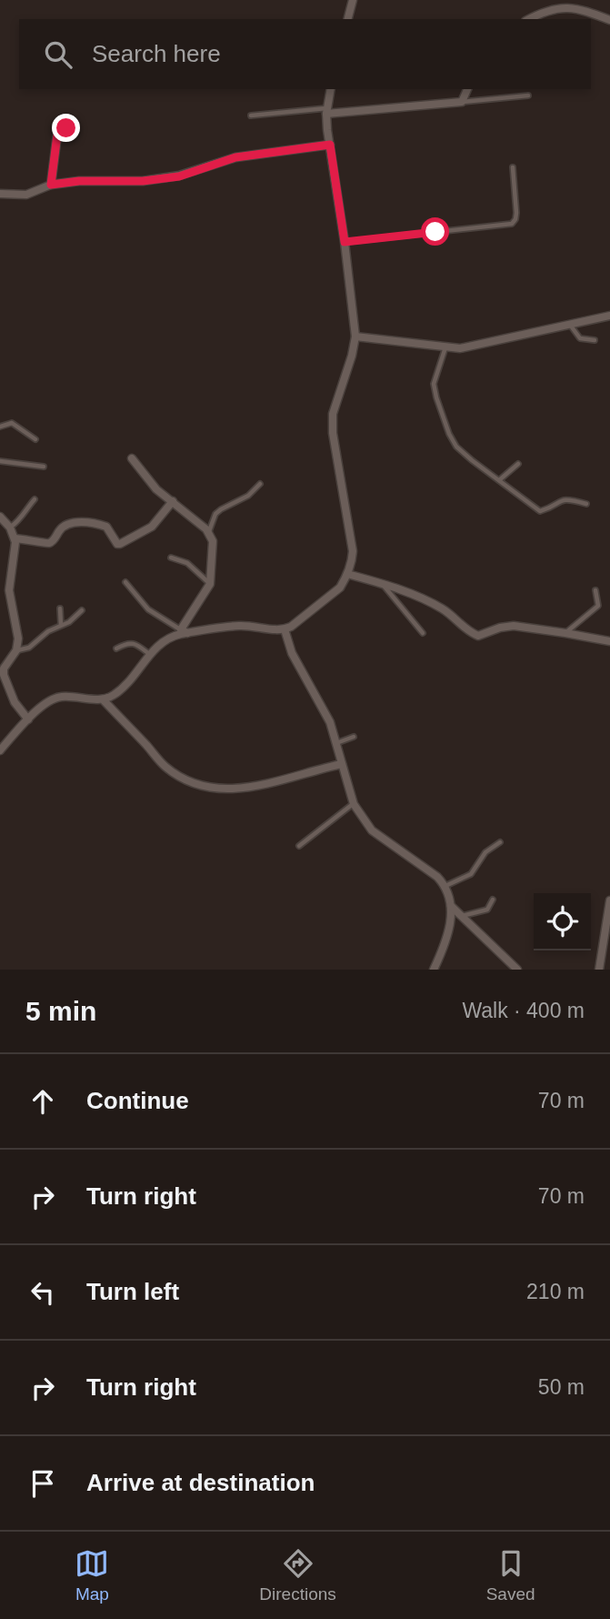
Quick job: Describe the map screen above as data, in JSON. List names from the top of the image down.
{
  "page": {
    "search": "Search here",
    "heading": ["5 min", "Walk · 400 m"],
    "list": [
      ["Continue", "70 m"],
      ["Turn right", "70 m"],
      ["Turn left", "210 m"],
      ["Turn right", "50 m"],
      "Arrive at destination"
    ],
    "nav": ["Map", "Directions", "Saved"]
  }
}
